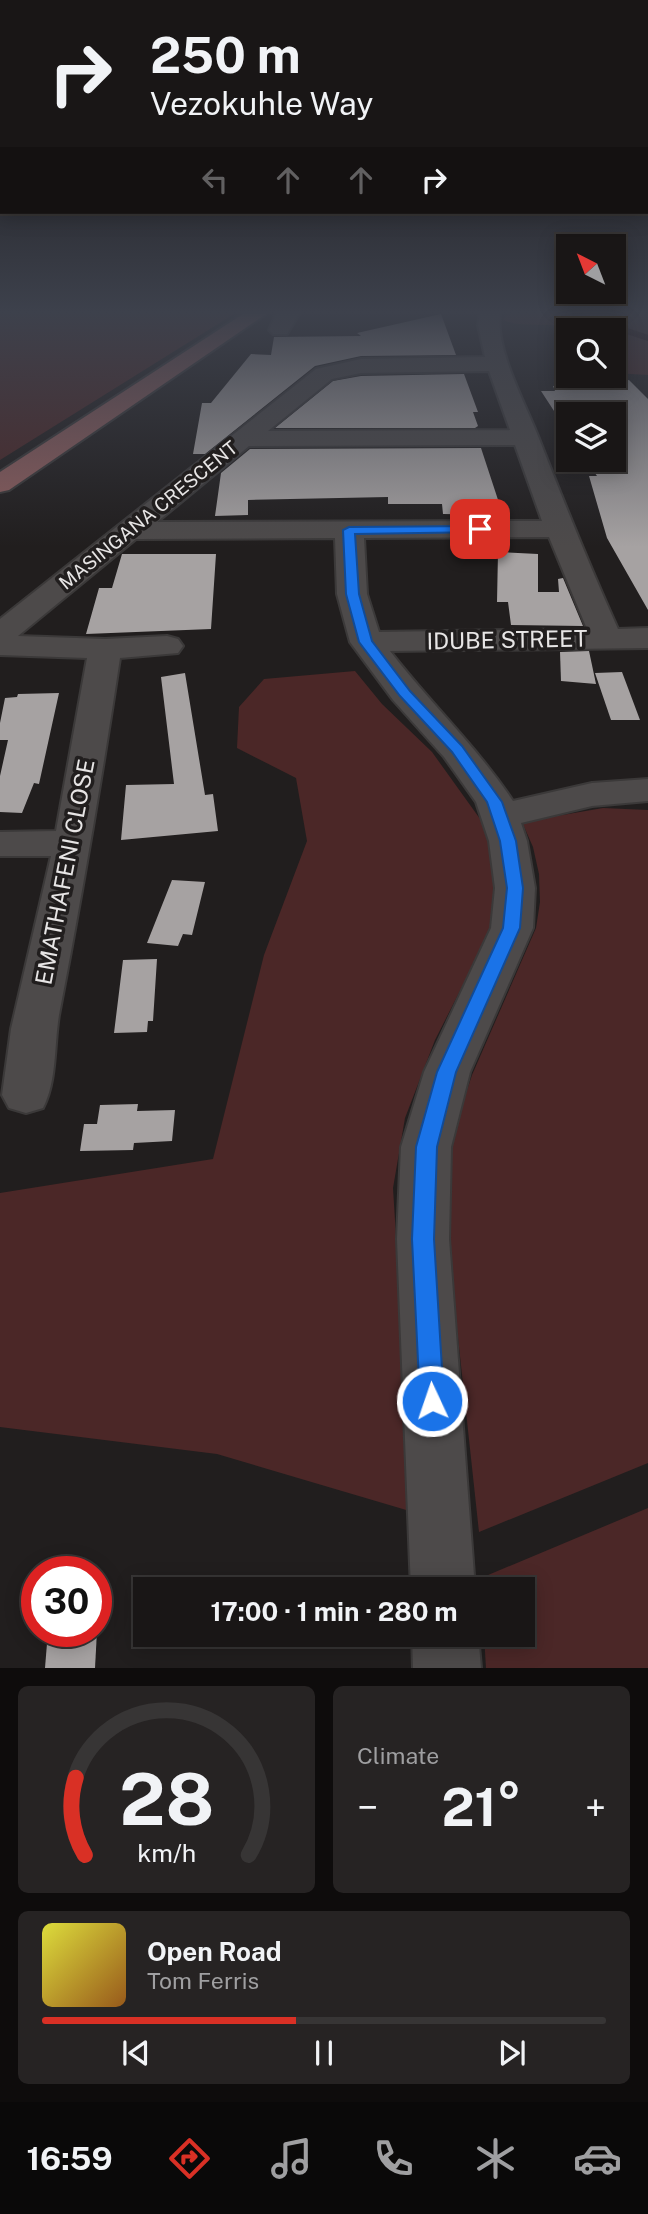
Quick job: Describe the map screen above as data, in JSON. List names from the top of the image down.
{
  "streets": {
    "street": ["MASINGANA CRESCENT", "IDUBE STREET", "EMATHAFENI CLOSE"]
  },
  "north": "top left",
  "page": {
    "turn": ["250 m", "Vezokuhle Way"],
    "limit": "30",
    "trip": "17:00 · 1 min · 280 m",
    "tile": "Climate",
    "heat": ["−", "21°", "+"],
    "song": ["Open Road", "Tom Ferris"],
    "tabs": "16:59",
    "gauge": ["28", "km/h"]
  }
}
